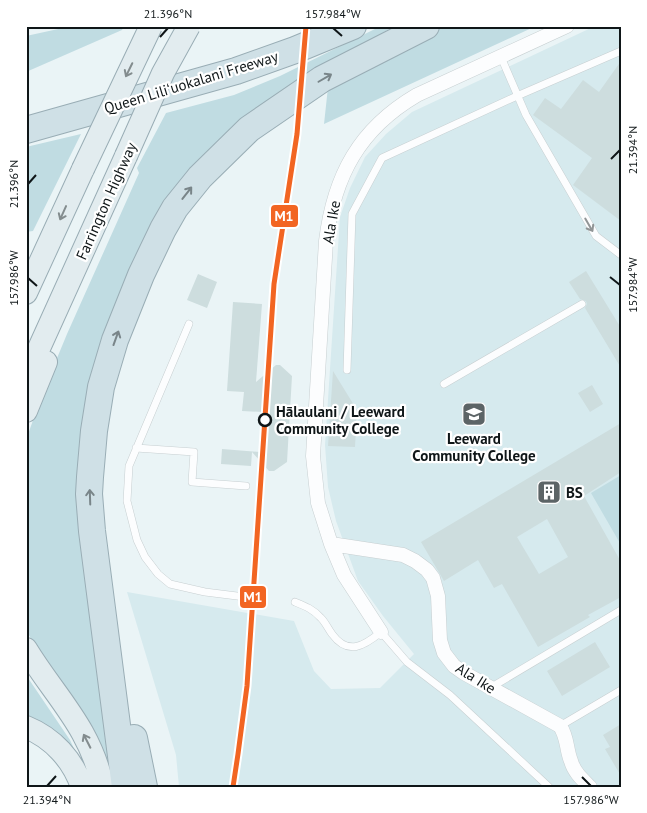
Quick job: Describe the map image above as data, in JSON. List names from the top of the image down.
{
  "streets": {
    "highway": ["Queen Liliʻuokalani Freeway"],
    "main road": ["Farrington Highway"],
    "street": ["Ala Ike"]
  },
  "places": {
    "school or university": ["Leeward Community College"],
    "other": ["Hālaulani / Leeward Community College"],
    "building": ["BS"]
  },
  "lines": ["transit line M1"],
  "coordinates": [
    "21.396°N",
    "157.984°W",
    "21.394°N",
    "157.986°W"
  ]
}
